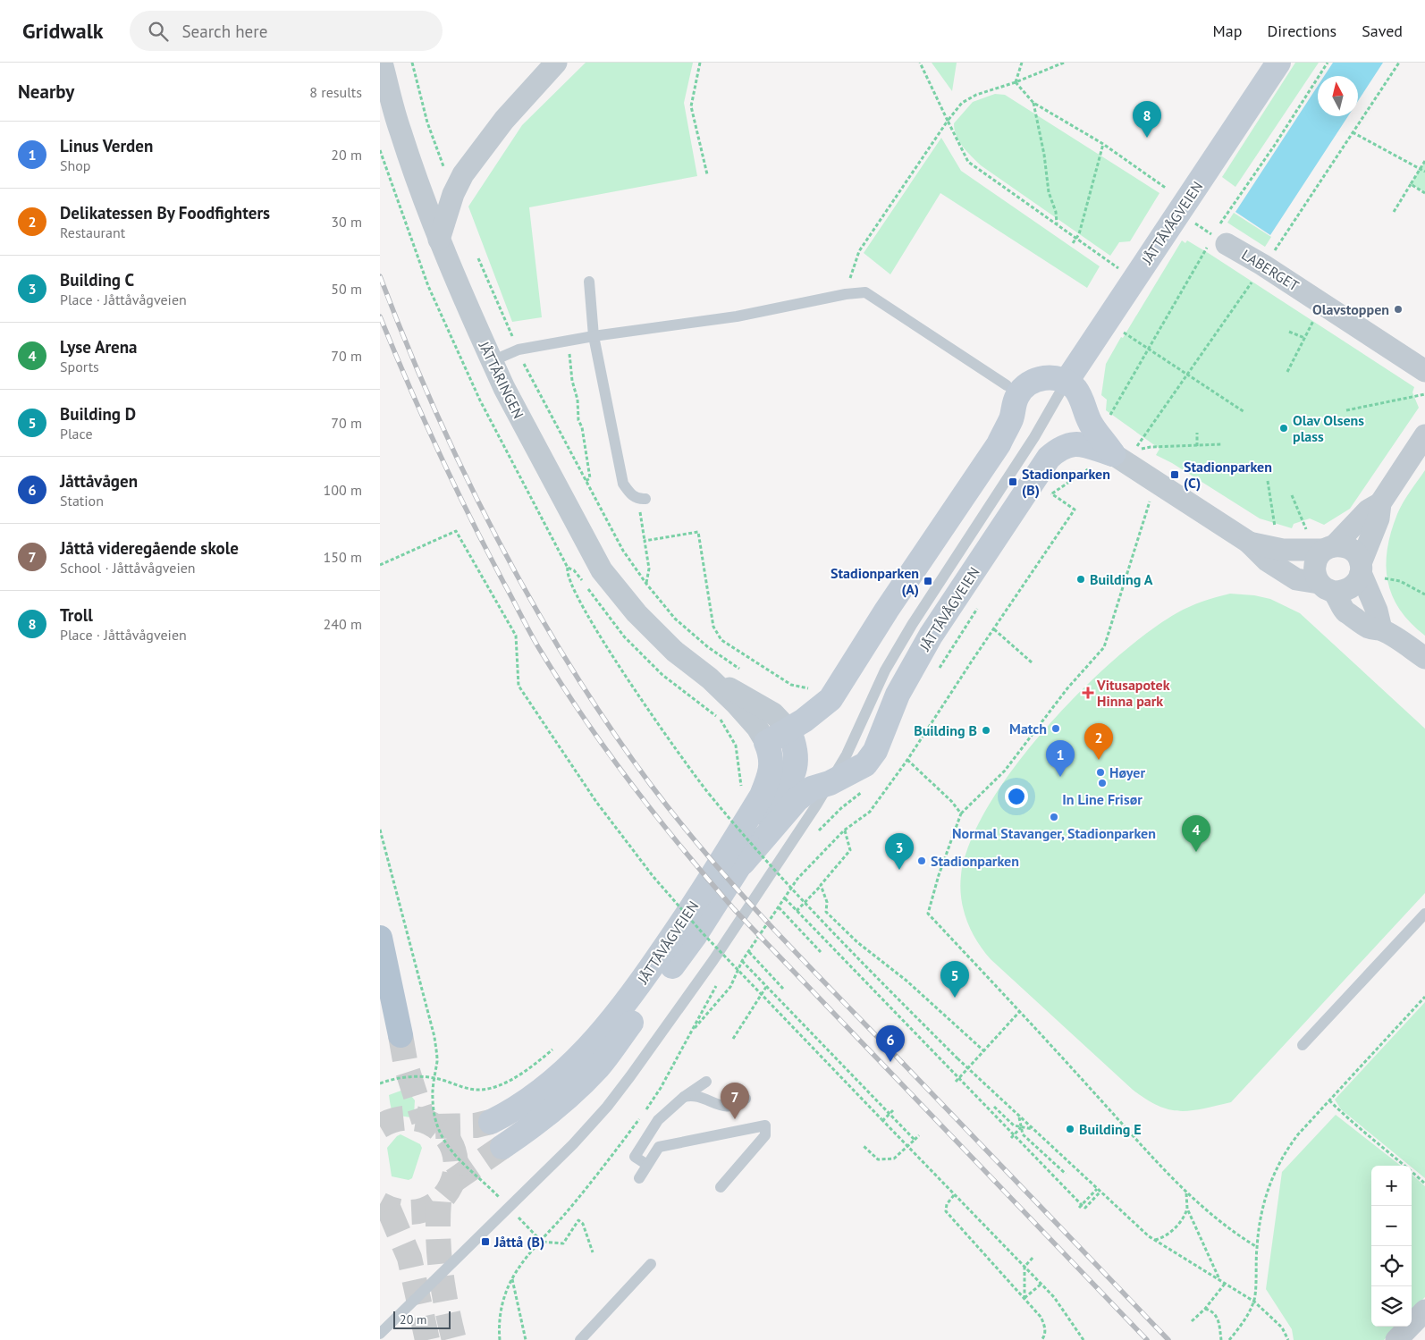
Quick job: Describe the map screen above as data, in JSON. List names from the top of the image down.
{
  "streets": {
    "street": ["JÅTTÅVÅGVEIEN", "LABERGET", "JÅTTÅRINGEN"]
  },
  "crossings": [
    ["JÅTTÅVÅGVEIEN", "JÅTTÅRINGEN"]
  ],
  "places": {
    "other": [
      "Olavstoppen",
      "Olav Olsens plass",
      "Building A",
      "Match",
      "Building B",
      "Høyer",
      "In Line Frisør",
      "Normal Stavanger, Stadionparken",
      "Stadionparken",
      "Building E"
    ],
    "transit": [
      "Stadionparken (C)",
      "Stadionparken (B)",
      "Stadionparken (A)",
      "Jåttå (B)"
    ],
    "health": ["Vitusapotek Hinna park"]
  },
  "scale_bar": "20 m",
  "north": "top",
  "page": {
    "header": "Gridwalk",
    "search": "Search here",
    "nav": ["Map", "Directions", "Saved"],
    "heading": ["Nearby", "8 results"],
    "pins": [
      "8",
      "2",
      "1",
      "4",
      "3",
      "5",
      "6",
      "7"
    ],
    "list": [
      {
        "mark": "1",
        "name": "Linus Verden",
        "note": "Shop",
        "value": "20 m"
      },
      {
        "mark": "2",
        "name": "Delikatessen By Foodfighters",
        "note": "Restaurant",
        "value": "30 m"
      },
      {
        "mark": "3",
        "name": "Building C",
        "note": "Place · Jåttåvågveien",
        "value": "50 m"
      },
      {
        "mark": "4",
        "name": "Lyse Arena",
        "note": "Sports",
        "value": "70 m"
      },
      {
        "mark": "5",
        "name": "Building D",
        "note": "Place",
        "value": "70 m"
      },
      {
        "mark": "6",
        "name": "Jåttåvågen",
        "note": "Station",
        "value": "100 m"
      },
      {
        "mark": "7",
        "name": "Jåttå videregående skole",
        "note": "School · Jåttåvågveien",
        "value": "150 m"
      },
      {
        "mark": "8",
        "name": "Troll",
        "note": "Place · Jåttåvågveien",
        "value": "240 m"
      }
    ],
    "map_buttons": ["+", "−"],
    "scale": "20 m"
  }
}
